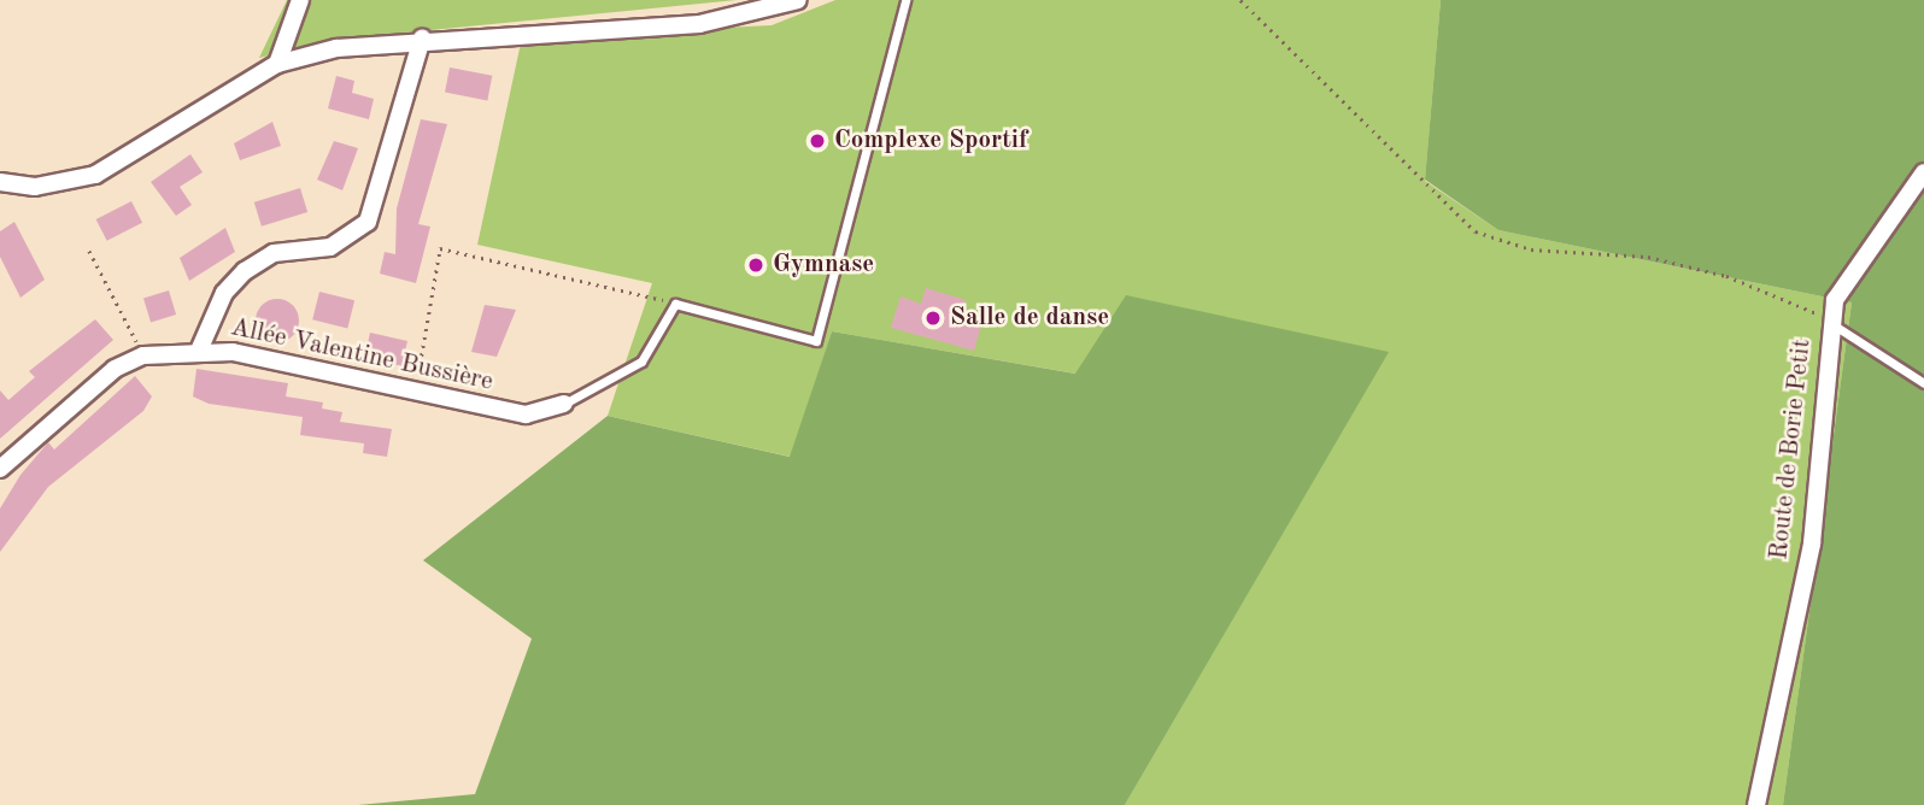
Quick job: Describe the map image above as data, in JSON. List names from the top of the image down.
{
  "streets": {
    "street": ["Allée Valentine Bussière", "Route de Borie Petit"]
  },
  "places": ["Complexe Sportif", "Gymnase", "Salle de danse"]
}
